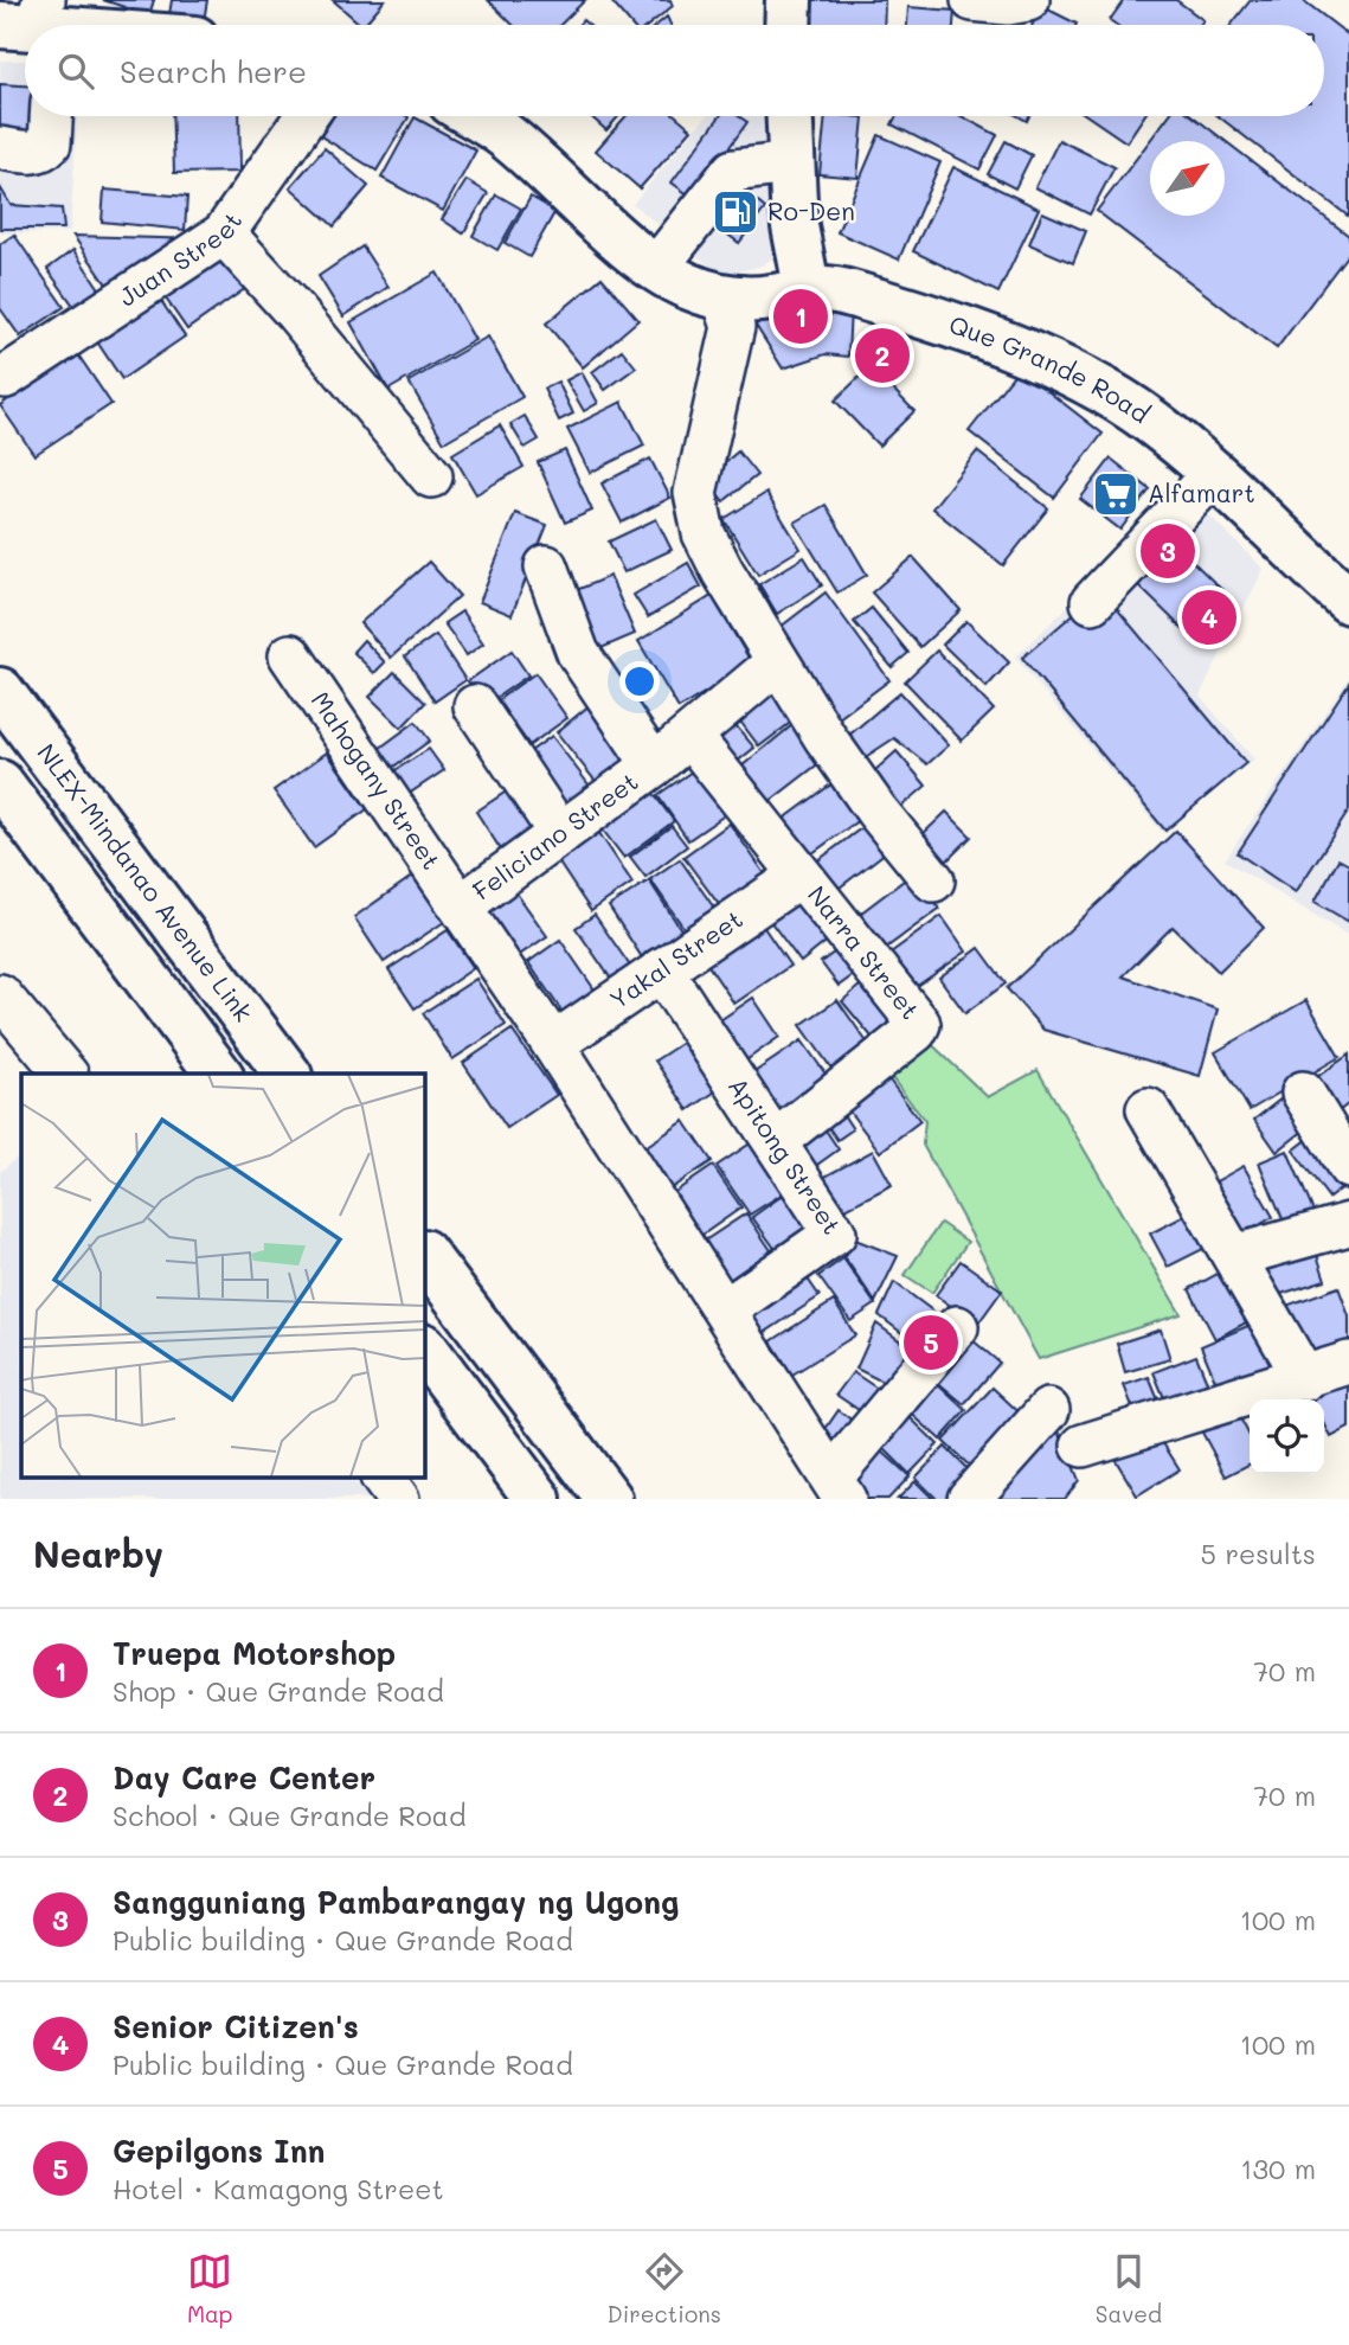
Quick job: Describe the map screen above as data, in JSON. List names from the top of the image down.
{
  "streets": {
    "main road": ["Que Grande Road", "NLEX-Mindanao Avenue Link"],
    "street": [
      "Juan Street",
      "Mahogany Street",
      "Feliciano Street",
      "Narra Street",
      "Yakal Street",
      "Apitong Street"
    ]
  },
  "crossings": [
    ["Mahogany Street", "Feliciano Street"],
    ["Feliciano Street", "Narra Street"],
    ["Feliciano Street", "Yakal Street"],
    ["Feliciano Street", "Apitong Street"],
    ["Narra Street", "Yakal Street"],
    ["Narra Street", "Apitong Street"],
    ["Yakal Street", "Apitong Street"]
  ],
  "places": {
    "fuel station": ["Ro-Den"],
    "supermarket": ["Alfamart"]
  },
  "north": "top right",
  "page": {
    "search": "Search here",
    "pins": [
      "1",
      "2",
      "3",
      "4",
      "5"
    ],
    "heading": ["Nearby", "5 results"],
    "list": [
      {
        "mark": "1",
        "name": "Truepa Motorshop",
        "note": "Shop · Que Grande Road",
        "value": "70 m"
      },
      {
        "mark": "2",
        "name": "Day Care Center",
        "note": "School · Que Grande Road",
        "value": "70 m"
      },
      {
        "mark": "3",
        "name": "Sangguniang Pambarangay ng Ugong",
        "note": "Public building · Que Grande Road",
        "value": "100 m"
      },
      {
        "mark": "4",
        "name": "Senior Citizen's",
        "note": "Public building · Que Grande Road",
        "value": "100 m"
      },
      {
        "mark": "5",
        "name": "Gepilgons Inn",
        "note": "Hotel · Kamagong Street",
        "value": "130 m"
      }
    ],
    "nav": ["Map", "Directions", "Saved"]
  }
}
